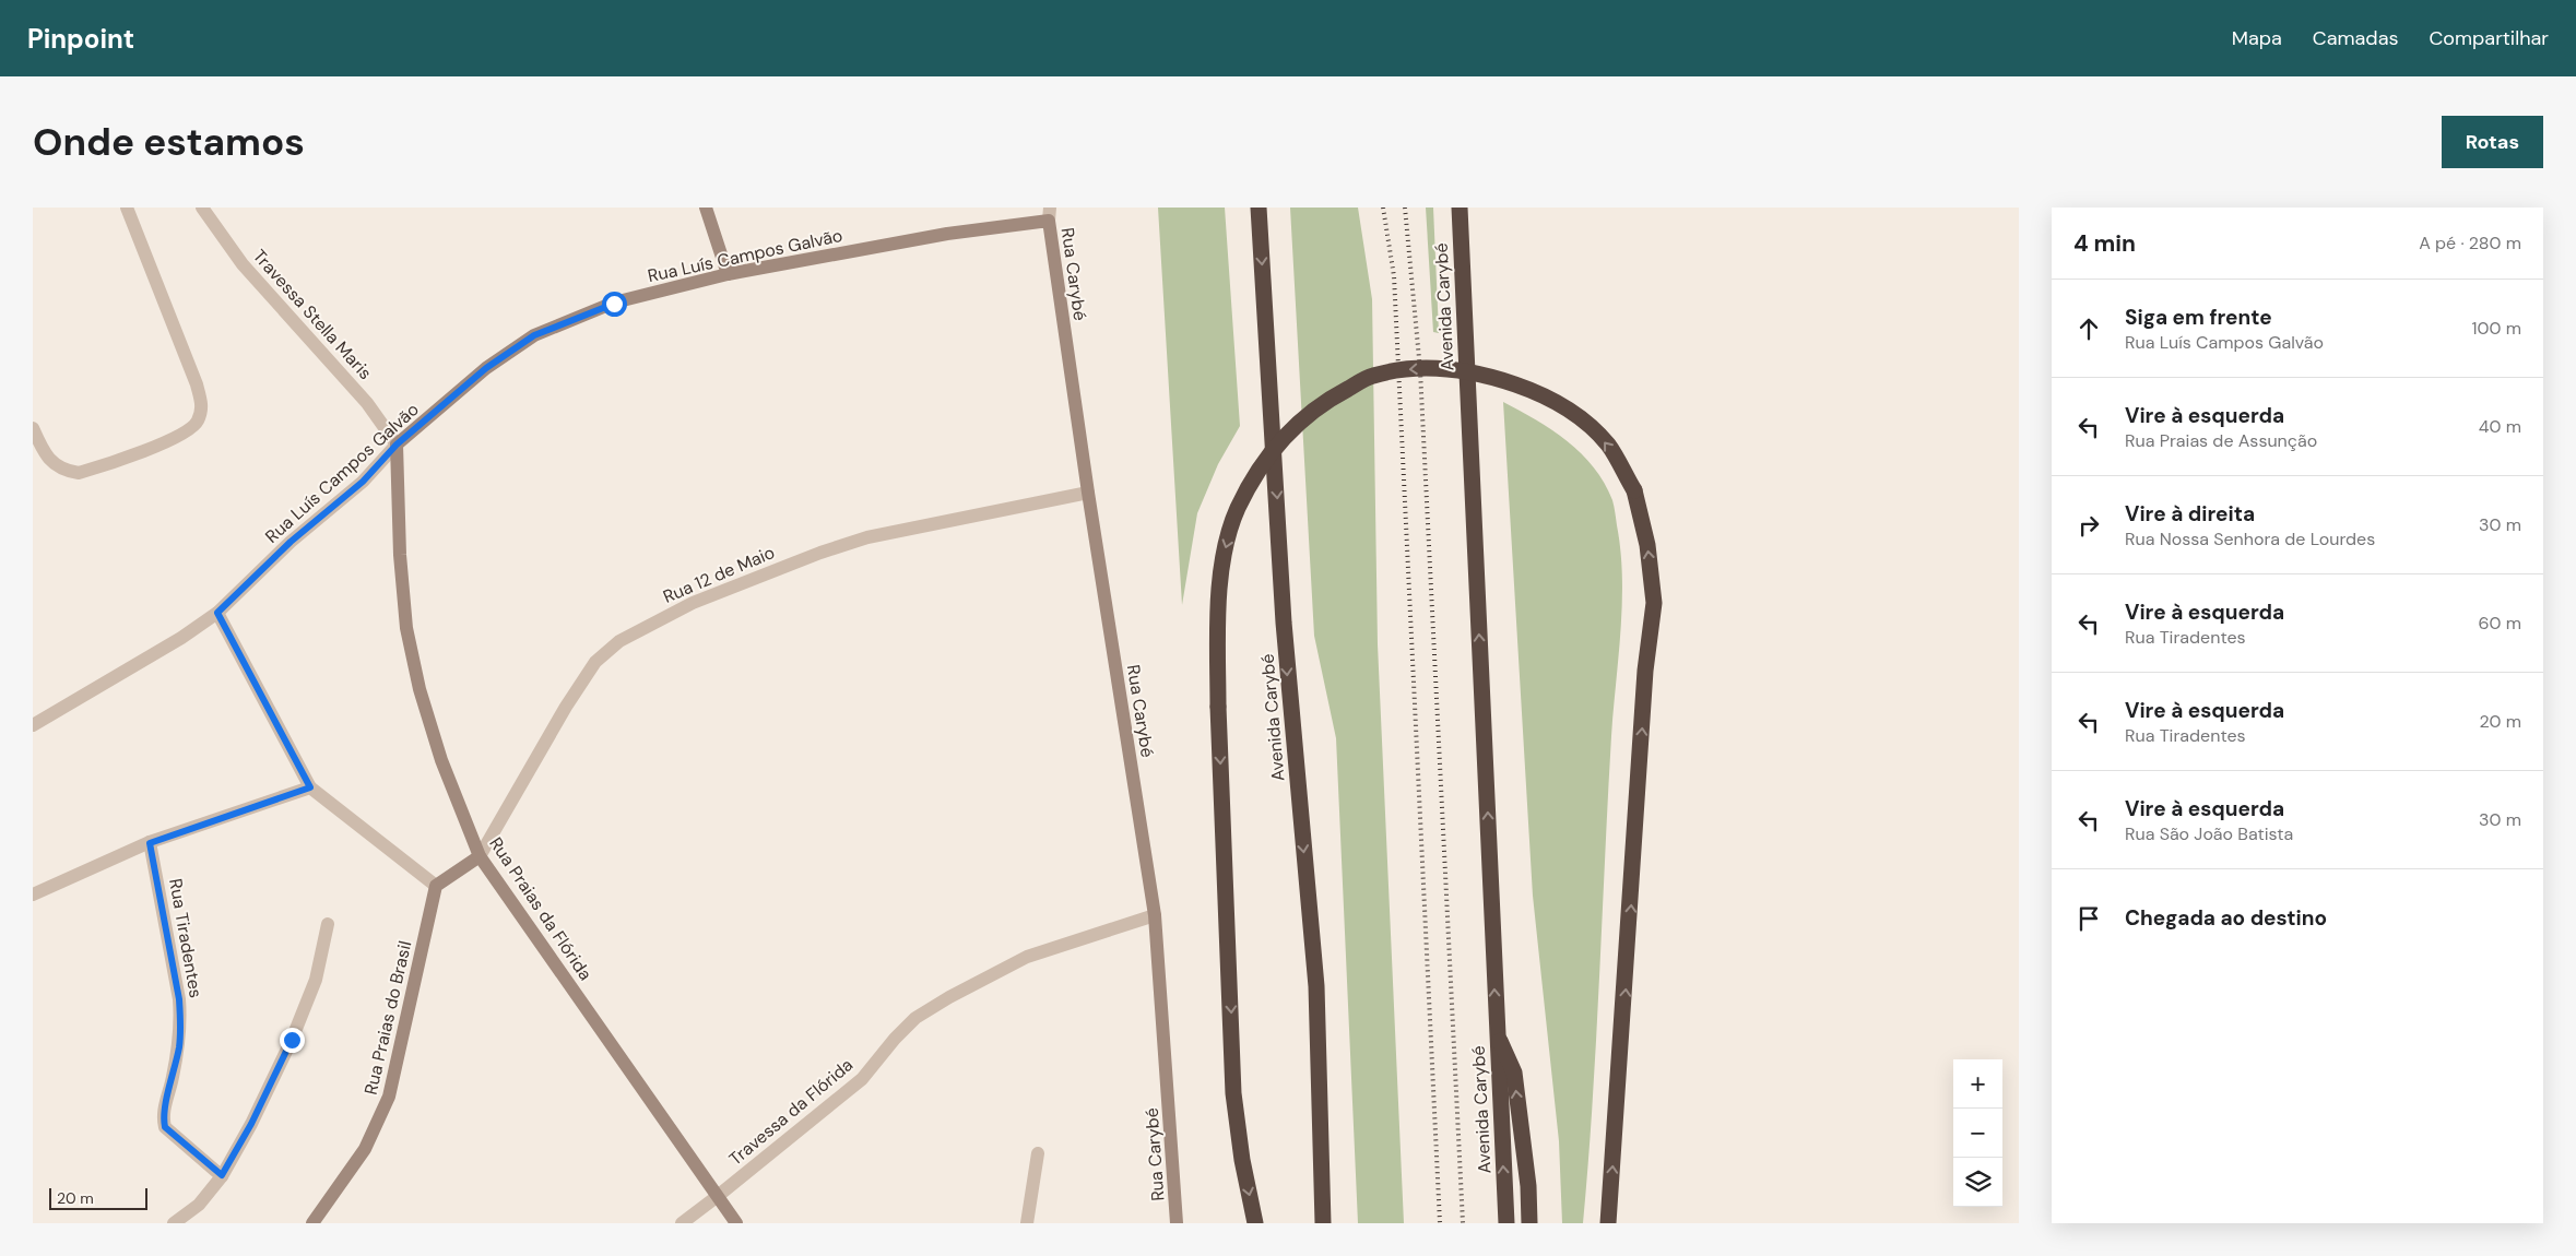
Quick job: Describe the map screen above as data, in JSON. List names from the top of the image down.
{
  "streets": {
    "highway": ["Avenida Carybé"],
    "street": [
      "Rua Luís Campos Galvão",
      "Rua Carybé",
      "Travessa Stella Maris",
      "Rua 12 de Maio",
      "Rua Praias da Flórida",
      "Rua Tiradentes",
      "Rua Praias do Brasil",
      "Travessa da Flórida"
    ]
  },
  "crossings": [
    ["Rua Luís Campos Galvão", "Rua Carybé"],
    ["Rua Luís Campos Galvão", "Travessa Stella Maris"],
    ["Rua Luís Campos Galvão", "Rua Praias da Flórida"],
    ["Rua Carybé", "Rua 12 de Maio"],
    ["Rua Carybé", "Travessa da Flórida"],
    ["Travessa Stella Maris", "Rua Praias da Flórida"],
    ["Rua 12 de Maio", "Rua Praias da Flórida"],
    ["Rua Praias da Flórida", "Travessa da Flórida"]
  ],
  "scale_bar": "20 m",
  "page": {
    "header": "Pinpoint",
    "nav": ["Mapa", "Camadas", "Compartilhar"],
    "buttons": "Rotas",
    "title": "Onde estamos",
    "heading": ["4 min", "A pé · 280 m"],
    "list": [
      ["Siga em frente", "Rua Luís Campos Galvão", "100 m"],
      ["Vire à esquerda", "Rua Praias de Assunção", "40 m"],
      ["Vire à direita", "Rua Nossa Senhora de Lourdes", "30 m"],
      ["Vire à esquerda", "Rua Tiradentes", "60 m"],
      ["Vire à esquerda", "Rua Tiradentes", "20 m"],
      ["Vire à esquerda", "Rua São João Batista", "30 m"],
      "Chegada ao destino"
    ],
    "map_buttons": ["+", "−"],
    "scale": "20 m"
  }
}
